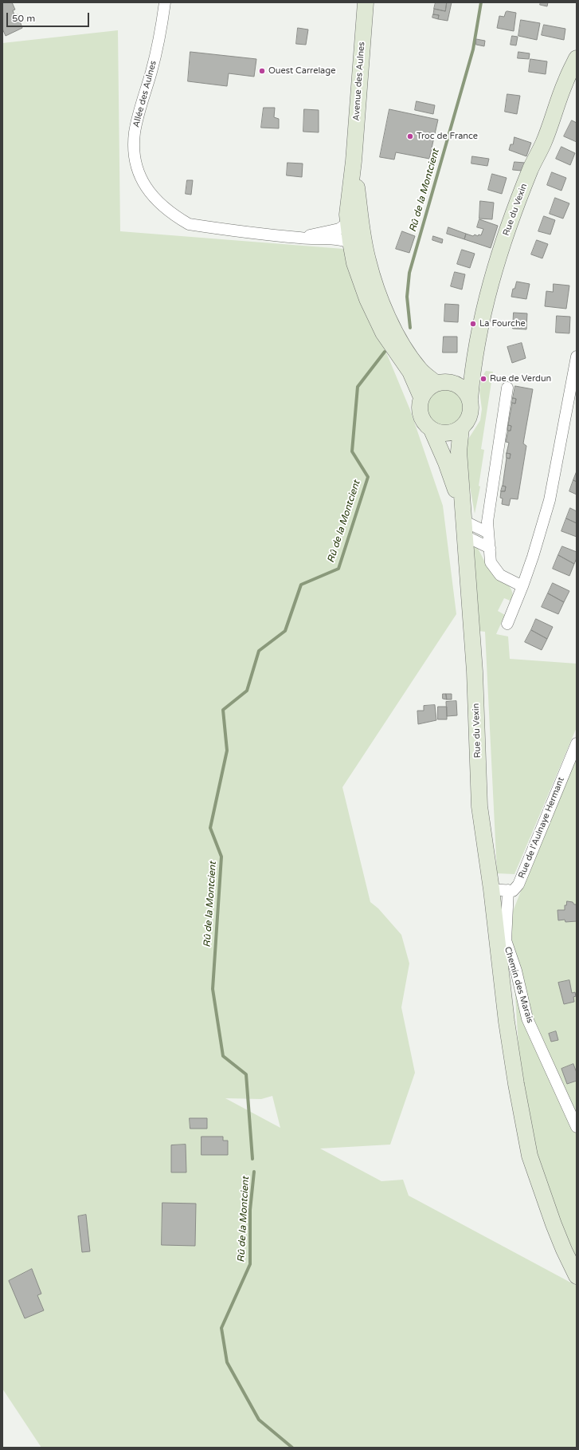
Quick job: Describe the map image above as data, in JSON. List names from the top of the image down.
{
  "streets": {
    "main road": ["Avenue des Aulnes", "Rue du Vexin"],
    "street": ["Allée des Aulnes", "Rue de l'Aulnaye Hermant", "Chemin des Marais"]
  },
  "crossings": [
    ["Rue du Vexin", "Chemin des Marais"],
    ["Rue de l'Aulnaye Hermant", "Chemin des Marais"]
  ],
  "water": ["Rû de la Montcient"],
  "places": [
    "Ouest Carrelage",
    "Troc de France",
    "La Fourche",
    "Rue de Verdun"
  ],
  "scale_bar": "50 m"
}
